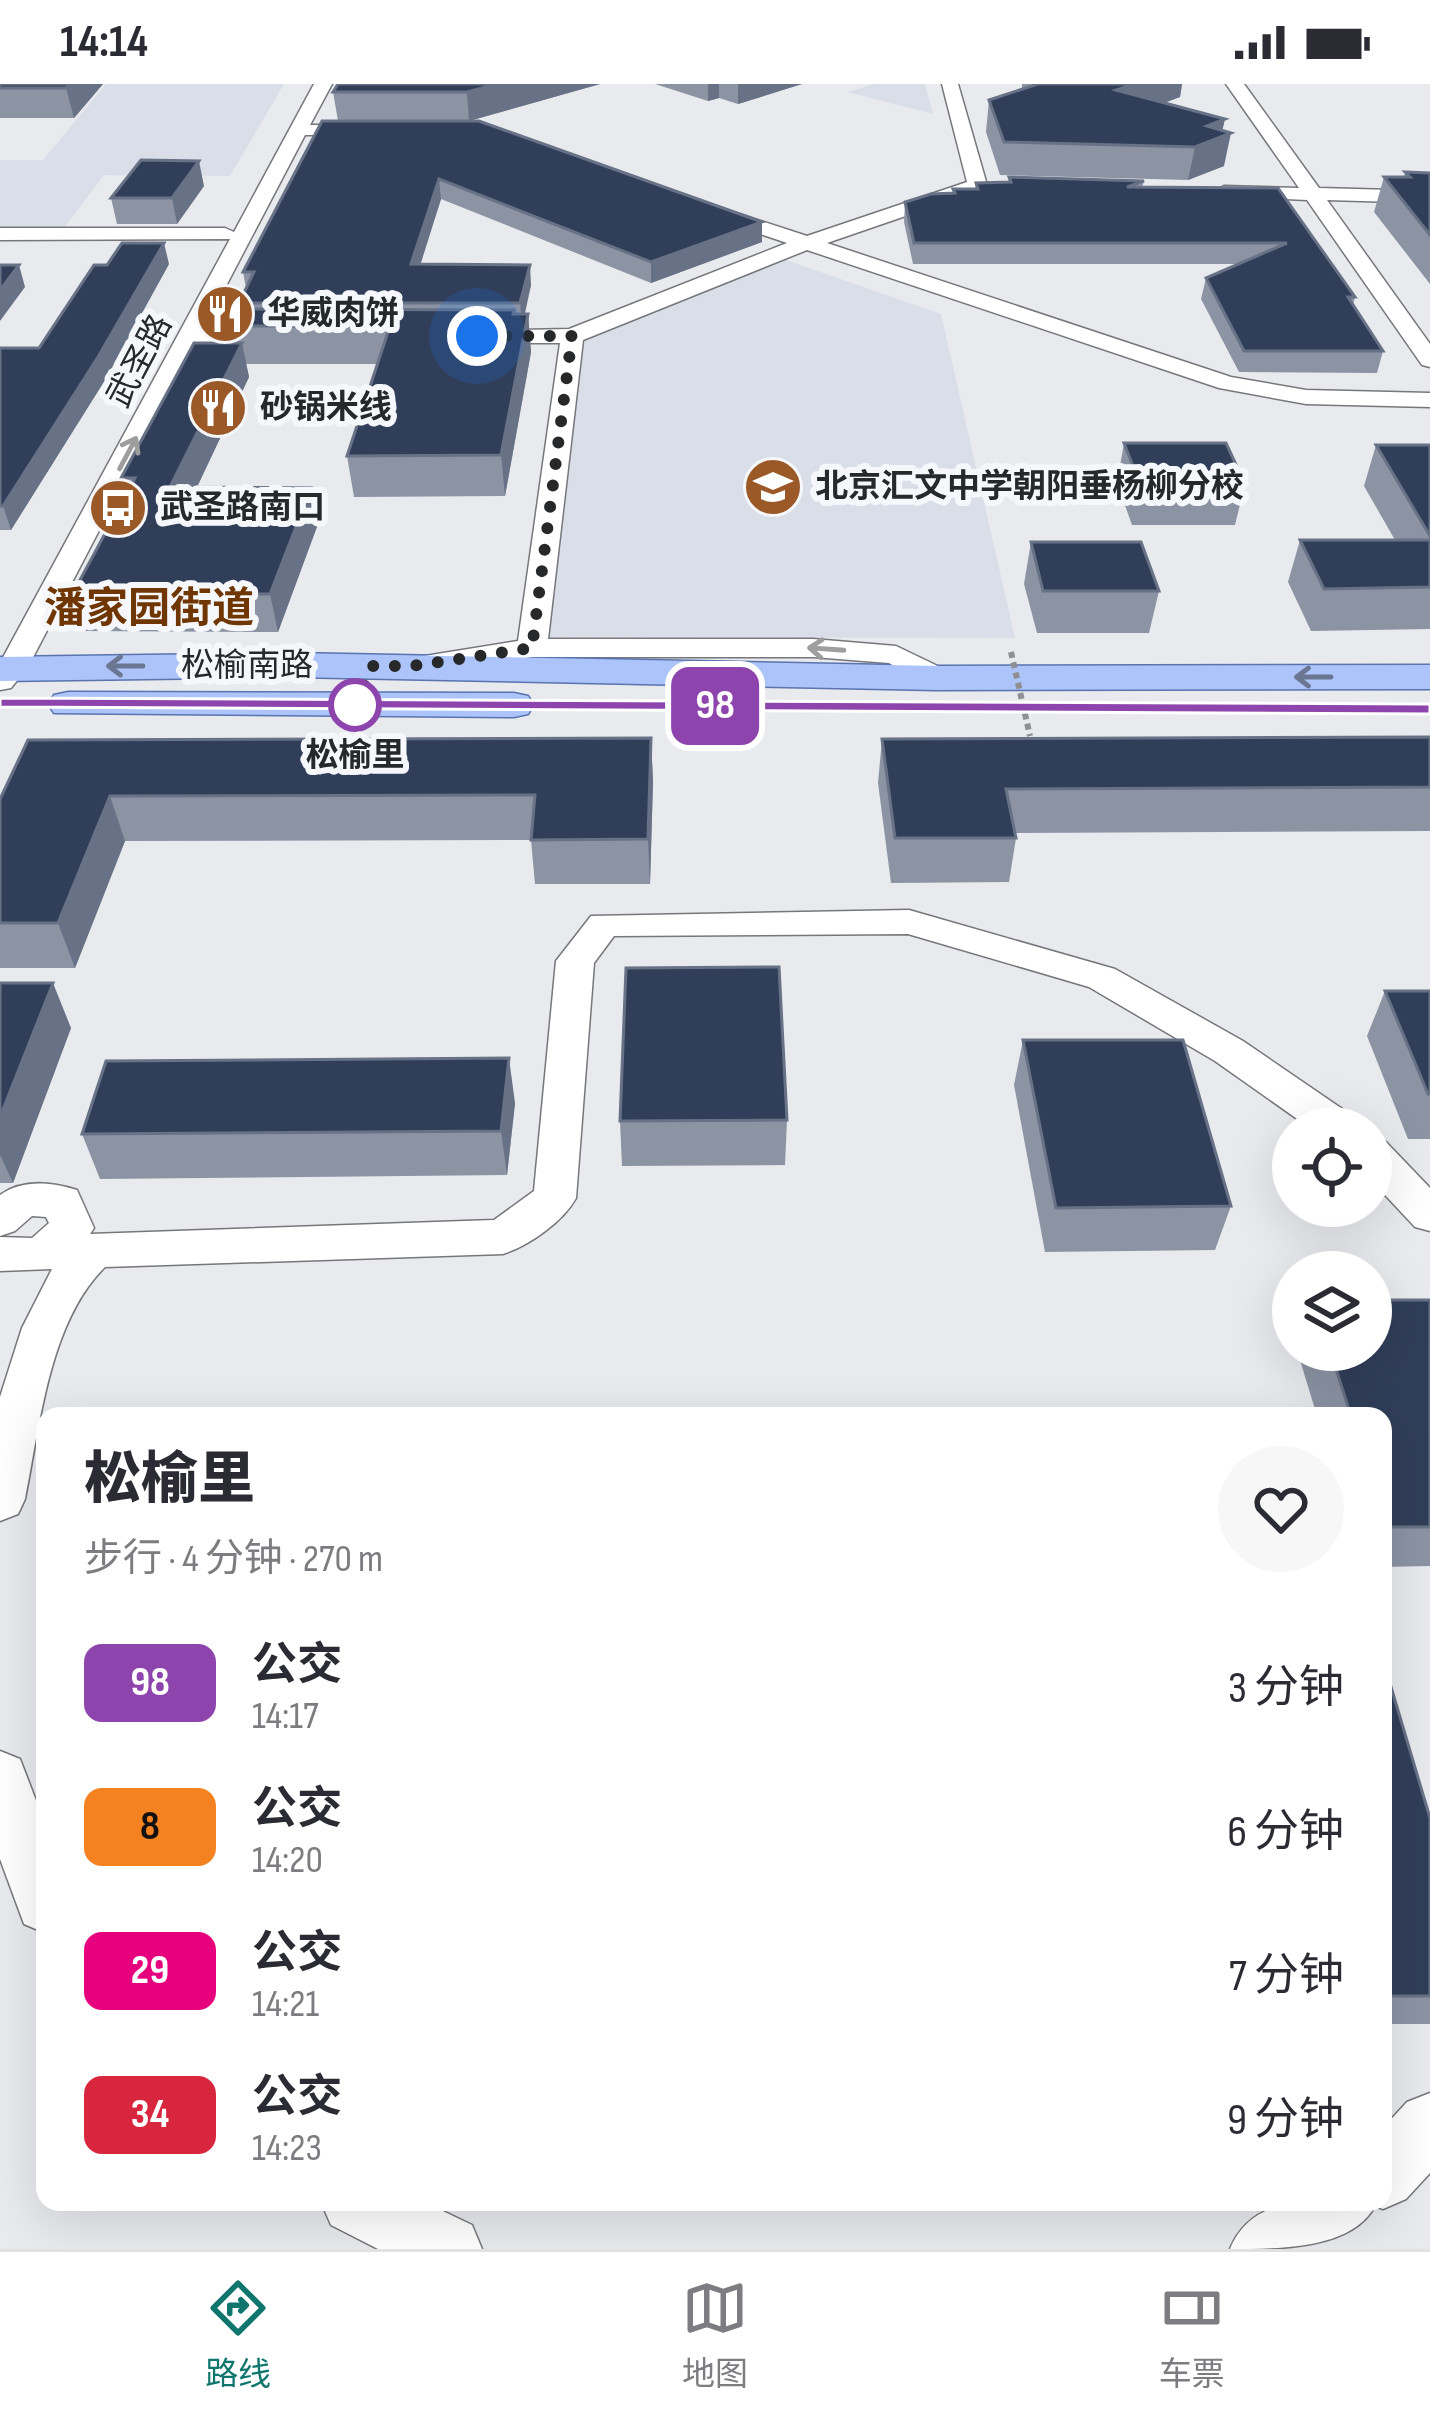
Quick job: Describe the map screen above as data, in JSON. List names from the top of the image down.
{
  "streets": {
    "main road": ["松榆南路"],
    "street": ["武圣路"]
  },
  "crossings": [
    ["武圣路", "松榆南路"]
  ],
  "districts": ["潘家园街道"],
  "places": {
    "restaurant": ["华威肉饼", "砂锅米线"],
    "school or university": ["北京汇文中学朝阳垂杨柳分校"],
    "bus stop": ["武圣路南口"],
    "other": ["松榆里"]
  },
  "lines": ["bus line 98"],
  "page": {
    "status": "14:14",
    "on_map": "98",
    "heading": ["松榆里", "步行 · 4 分钟 · 270 m"],
    "list": [
      {
        "mark": "98",
        "name": "公交",
        "note": "14:17",
        "value": "3 分钟"
      },
      {
        "mark": "8",
        "name": "公交",
        "note": "14:20",
        "value": "6 分钟"
      },
      {
        "mark": "29",
        "name": "公交",
        "note": "14:21",
        "value": "7 分钟"
      },
      {
        "mark": "34",
        "name": "公交",
        "note": "14:23",
        "value": "9 分钟"
      }
    ],
    "tabs": ["路线", "地图", "车票"]
  }
}
